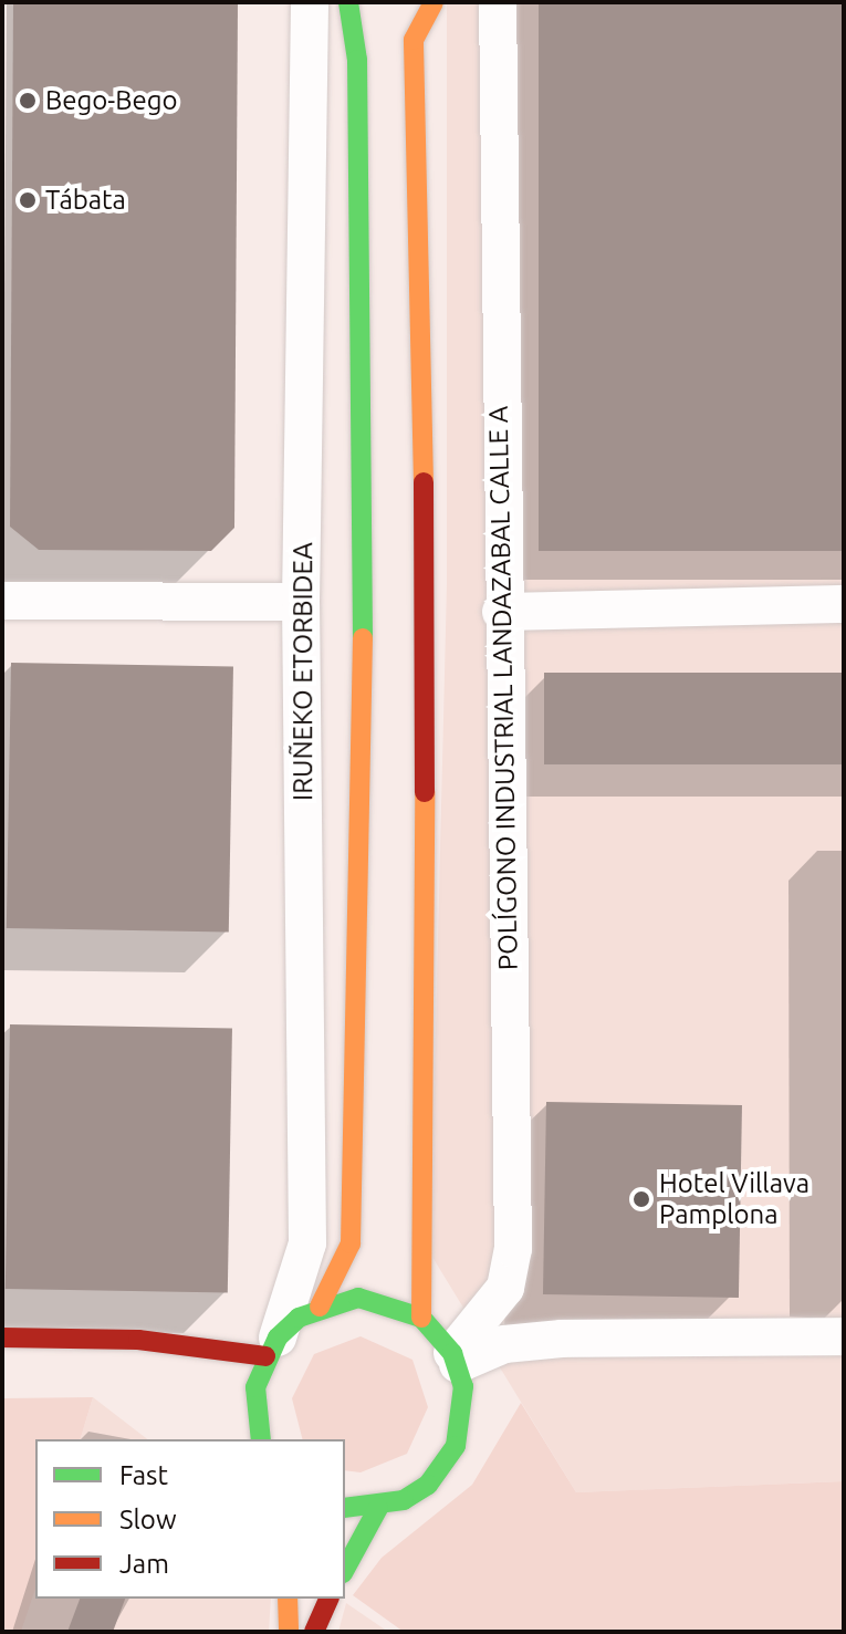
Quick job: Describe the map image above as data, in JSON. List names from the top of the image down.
{
  "streets": {
    "street": ["IRUÑEKO ETORBIDEA", "POLÍGONO INDUSTRIAL LANDAZABAL CALLE A"]
  },
  "places": ["Bego-Bego", "Tábata", "Hotel Villava Pamplona"],
  "legend": ["Fast", "Slow", "Jam"]
}
